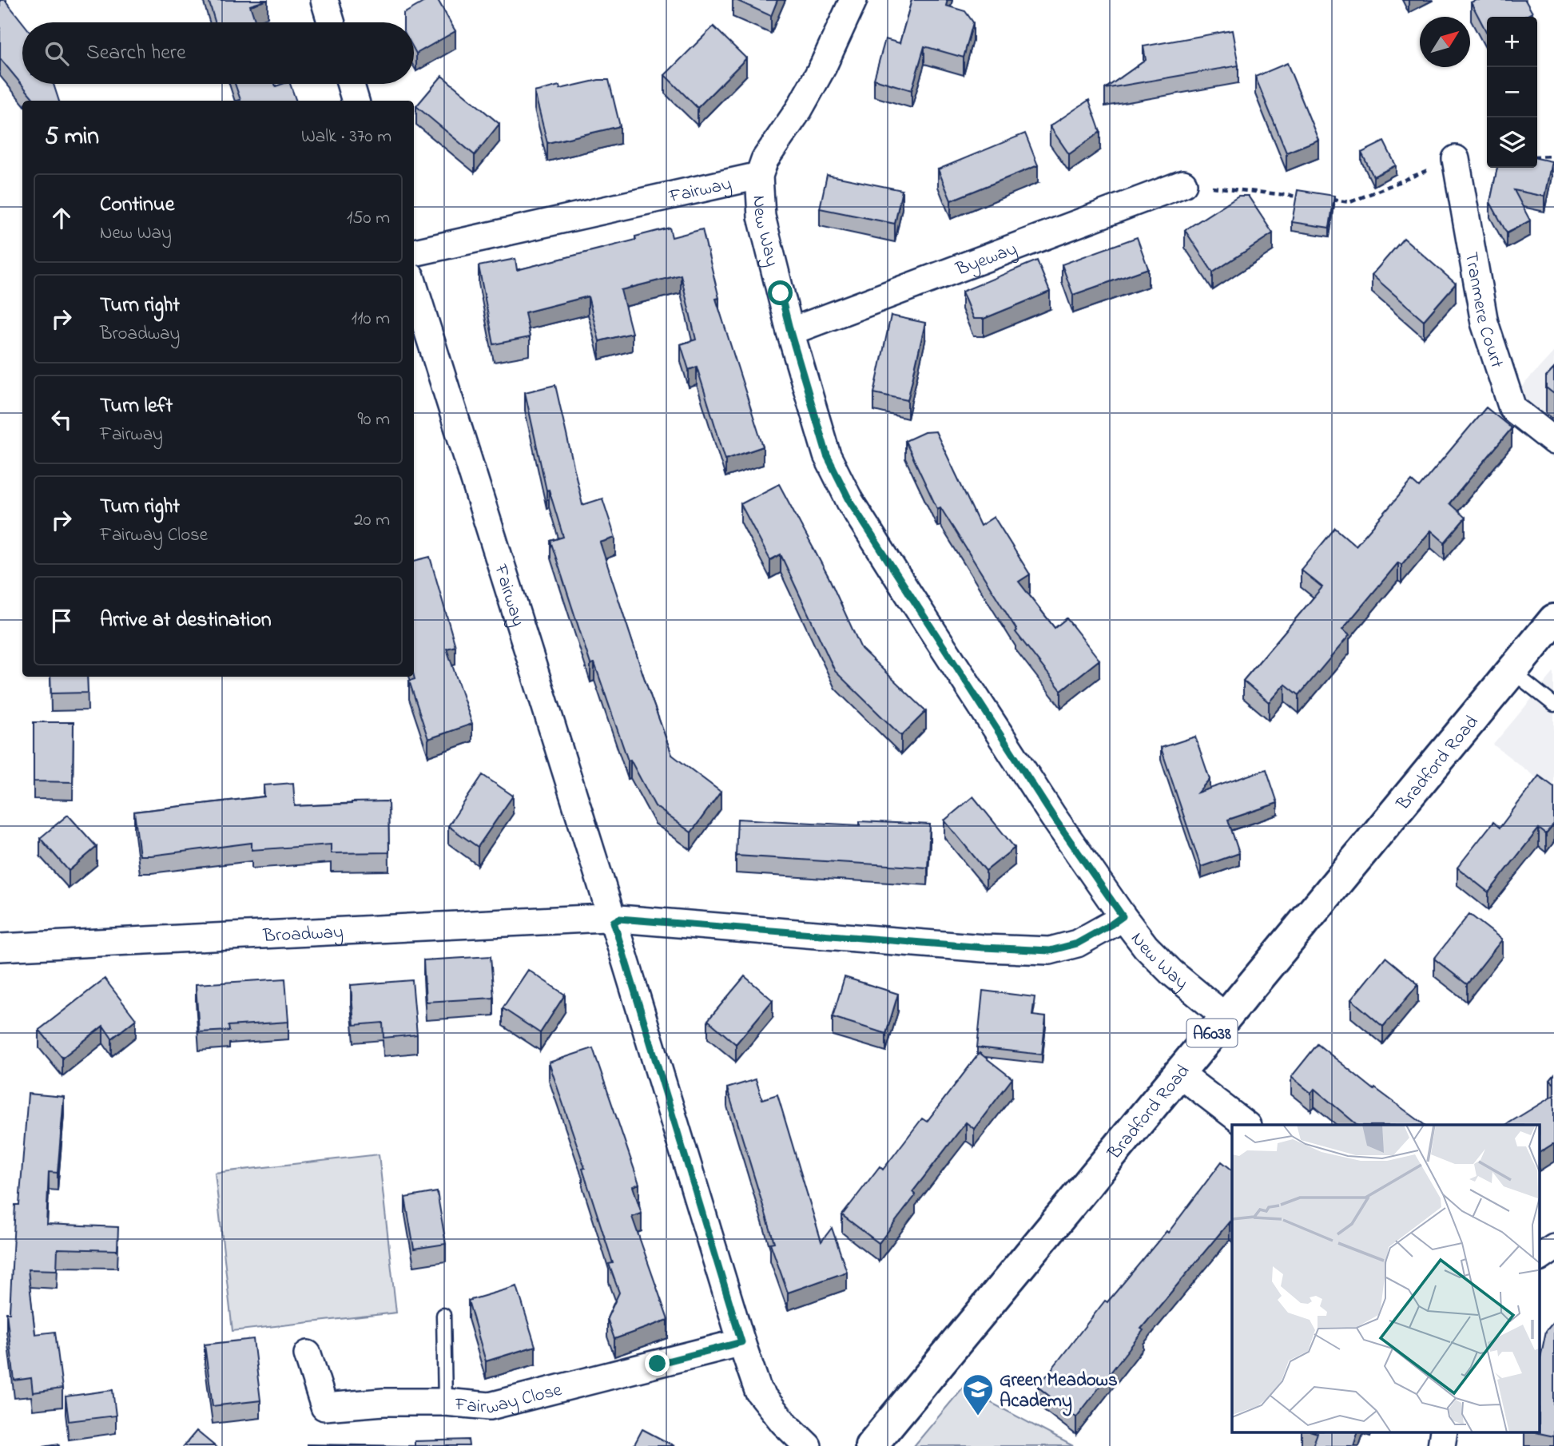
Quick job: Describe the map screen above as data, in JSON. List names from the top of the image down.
{
  "streets": {
    "main road": ["Bradford Road", "A6038"],
    "street": [
      "Fairway",
      "New Way",
      "Byeway",
      "Tranmere Court",
      "Broadway",
      "Fairway Close"
    ]
  },
  "crossings": [
    ["Fairway", "New Way"],
    ["Fairway", "Broadway"],
    ["Fairway", "Fairway Close"],
    ["New Way", "Byeway"],
    ["New Way", "Bradford Road"],
    ["New Way", "Broadway"]
  ],
  "places": {
    "school or university": ["Green Meadows Academy"]
  },
  "north": "top right",
  "page": {
    "map_buttons": ["+", "−"],
    "search": "Search here",
    "heading": ["5 min", "Walk · 370 m"],
    "list": [
      ["Continue", "New Way", "150 m"],
      ["Turn right", "Broadway", "110 m"],
      ["Turn left", "Fairway", "90 m"],
      ["Turn right", "Fairway Close", "20 m"],
      "Arrive at destination"
    ]
  }
}
